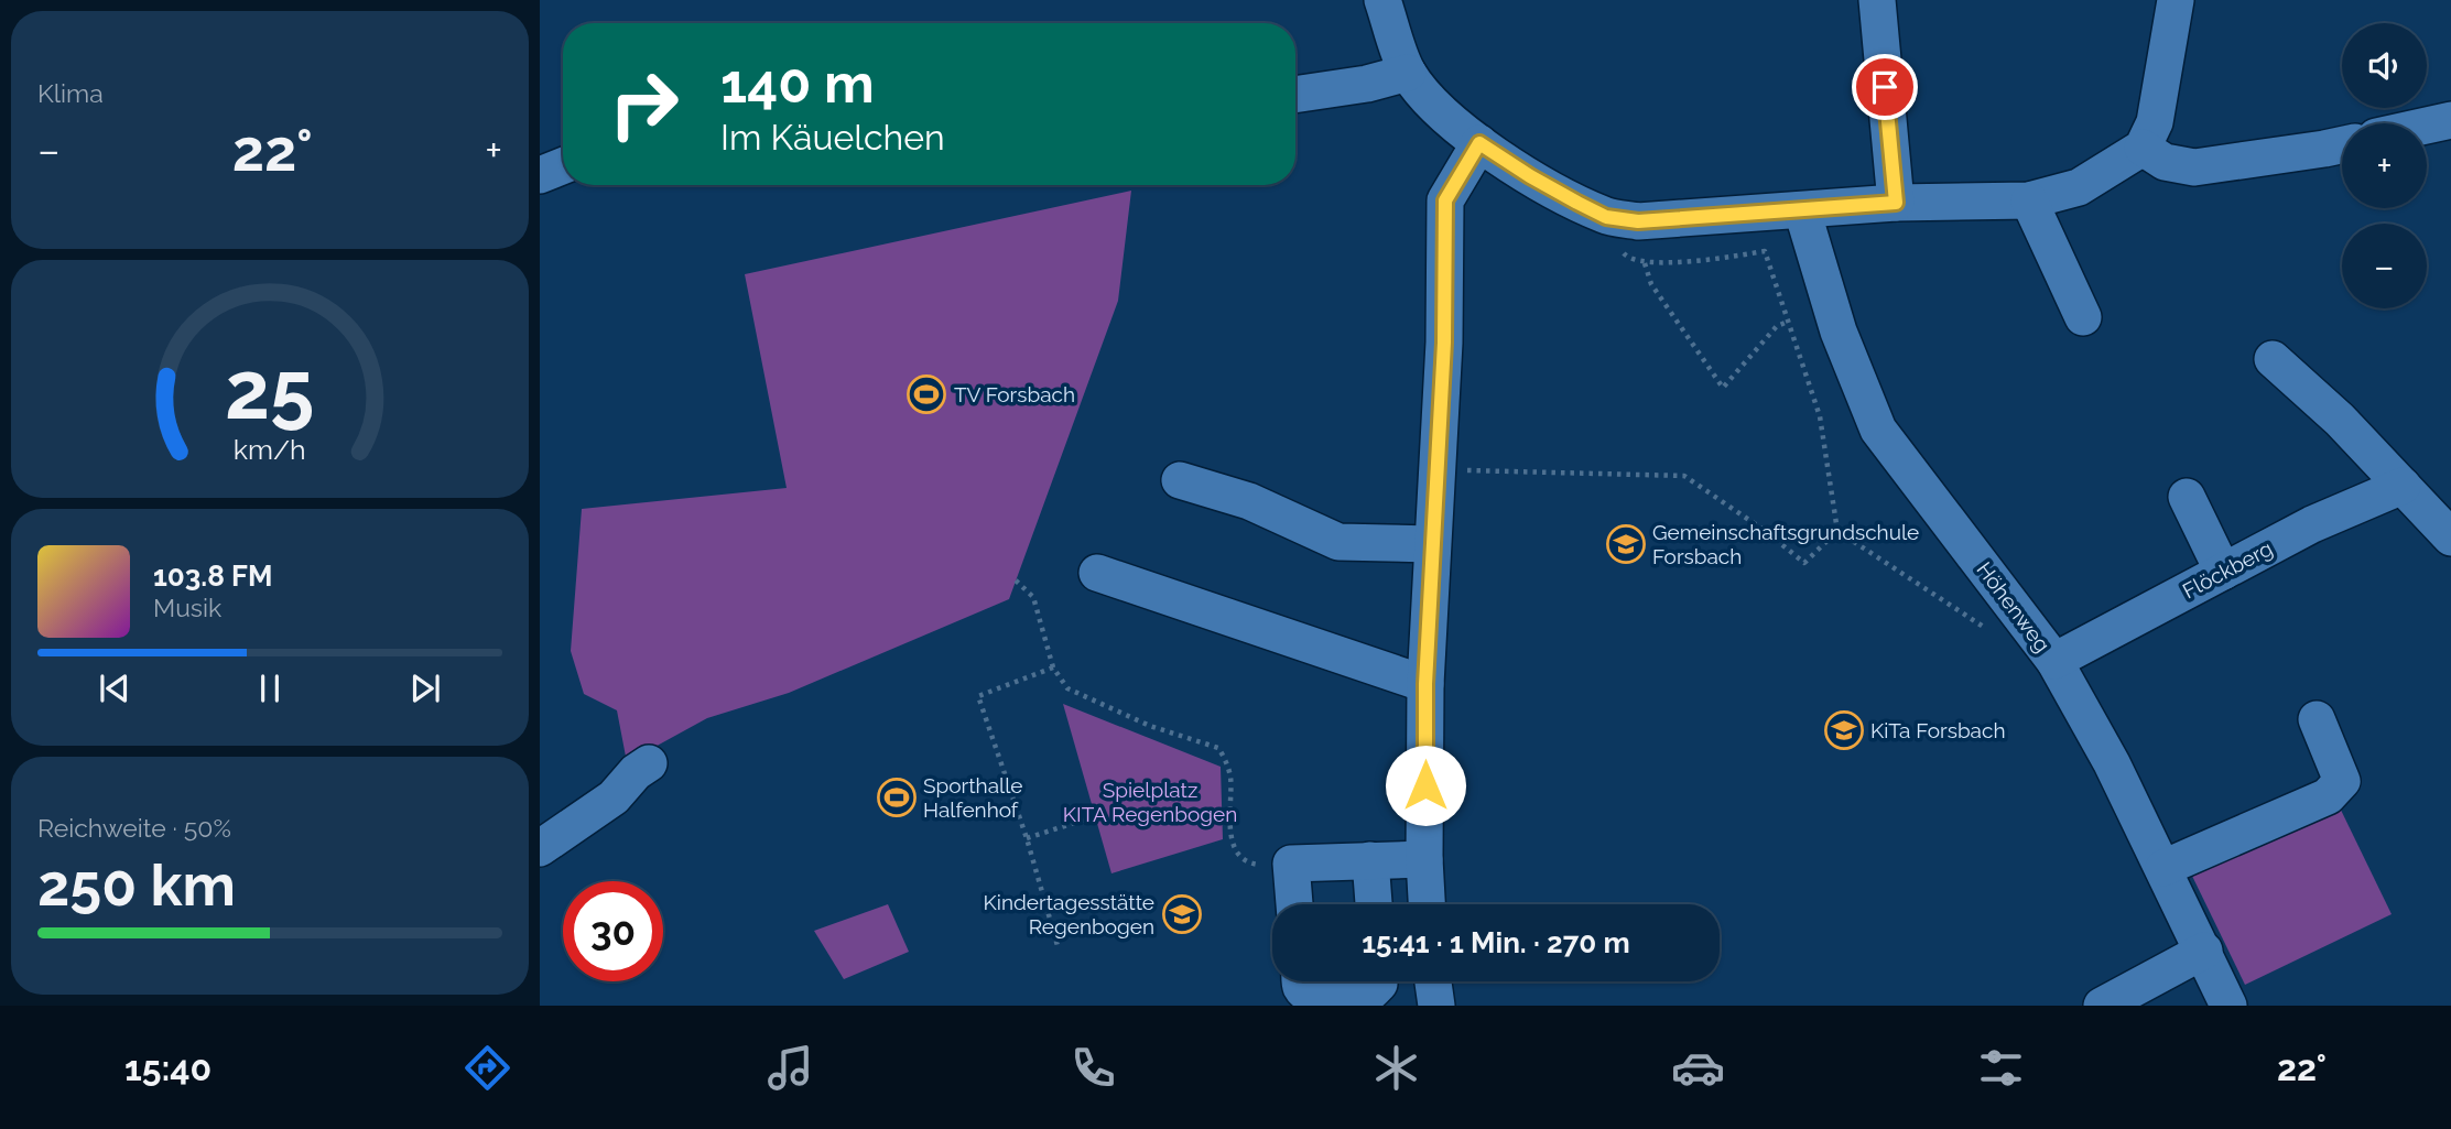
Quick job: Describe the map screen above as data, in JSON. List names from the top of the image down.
{
  "streets": {
    "street": ["Flöckberg", "Höhenweg"]
  },
  "crossings": [
    ["Flöckberg", "Höhenweg"]
  ],
  "parks": ["Spielplatz KITA Regenbogen"],
  "places": {
    "sports": ["TV Forsbach", "Sporthalle Halfenhof"],
    "school or university": ["Gemeinschaftsgrundschule Forsbach", "KiTa Forsbach", "Kindertagesstätte Regenbogen"]
  },
  "page": {
    "tile": [
      "Klima",
      ["Reichweite · 50%", "250 km"]
    ],
    "map_buttons": ["+", "−"],
    "turn": ["140 m", "Im Käuelchen"],
    "heat": ["−", "22°", "+"],
    "song": ["103.8 FM", "Musik"],
    "limit": "30",
    "trip": "15:41 · 1 Min. · 270 m",
    "tabs": ["15:40", "22°"],
    "gauge": ["25", "km/h"]
  }
}
